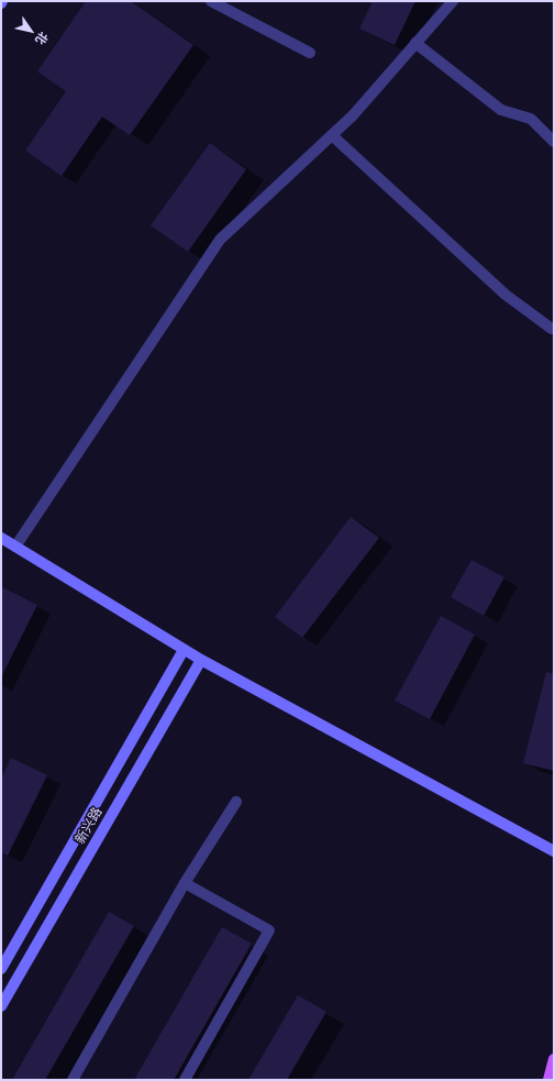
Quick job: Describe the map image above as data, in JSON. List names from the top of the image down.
{
  "streets": {
    "main road": ["新兴路"]
  },
  "north": "bottom right"
}
